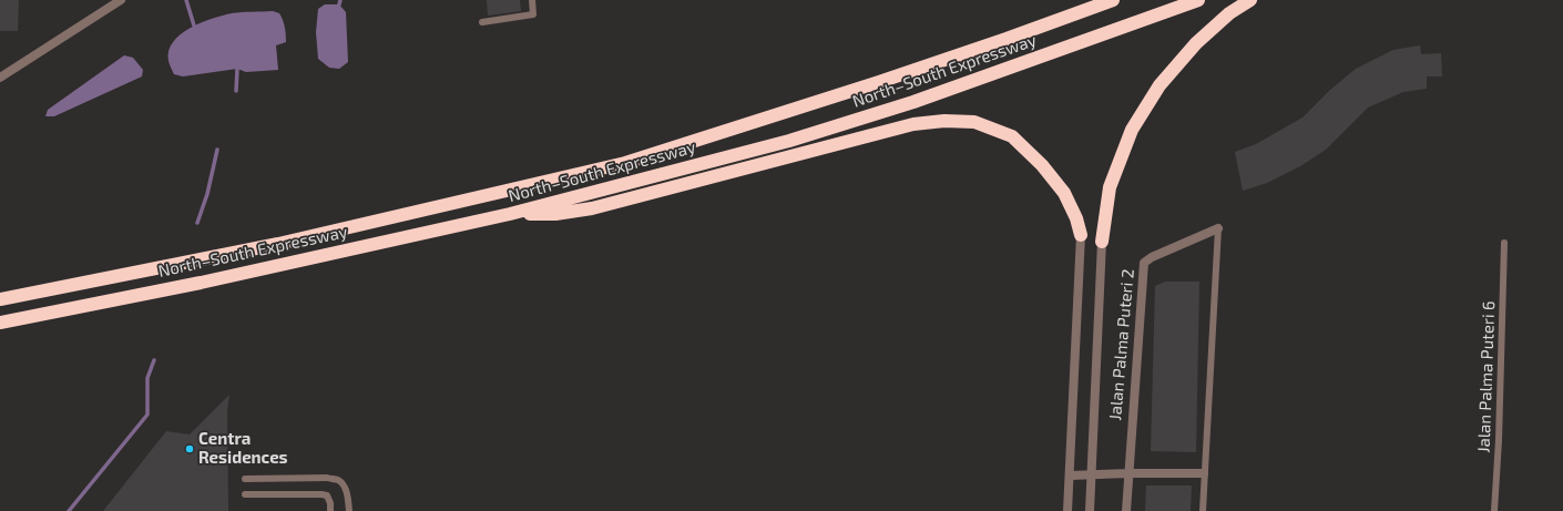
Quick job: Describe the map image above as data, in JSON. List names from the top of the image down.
{
  "streets": {
    "highway": ["North–South Expressway"],
    "street": ["Jalan Palma Puteri 2"],
    "lane": ["Jalan Palma Puteri 6"]
  },
  "places": ["Centra Residences"]
}
